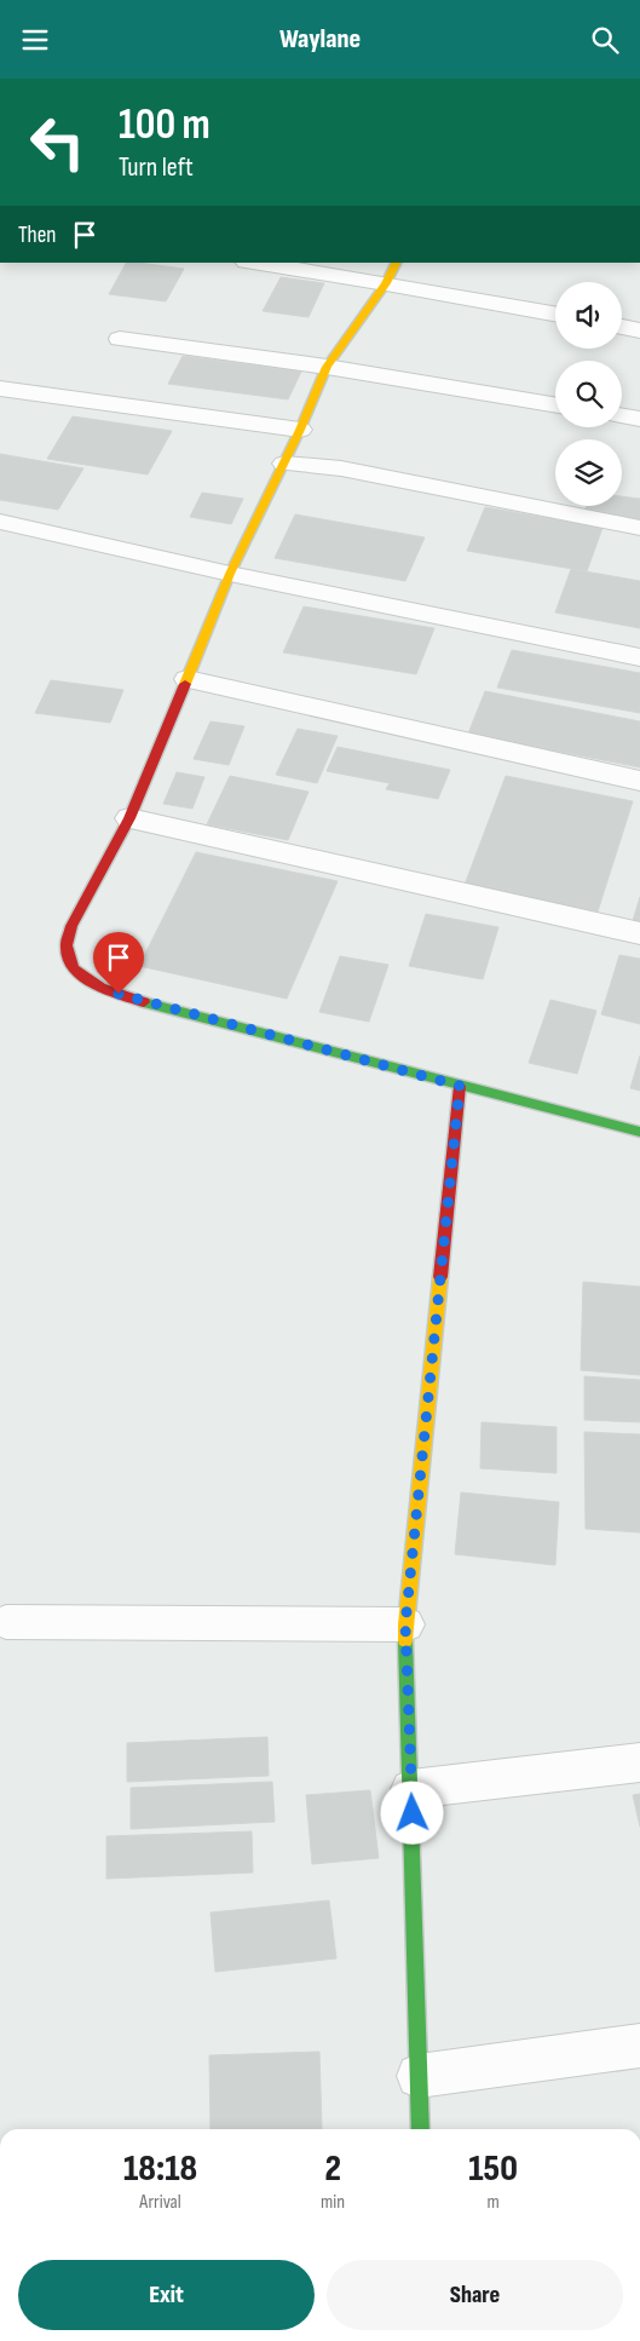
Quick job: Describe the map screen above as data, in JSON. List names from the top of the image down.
{
  "page": {
    "header": "Waylane",
    "turn": ["100 m", "Turn left"],
    "then": "Then",
    "eta": [
      "18:18",
      "Arrival",
      "2",
      "min",
      "150",
      "m"
    ],
    "buttons": ["Exit", "Share"]
  }
}
